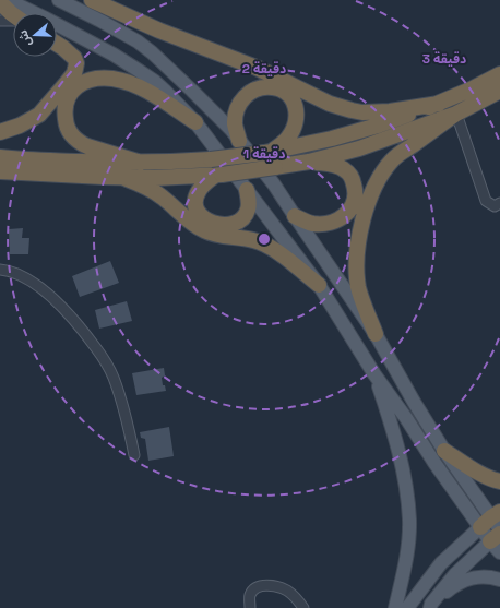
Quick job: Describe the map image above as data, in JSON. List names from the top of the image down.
{
  "north": "left",
  "rings": ["3 دقيقة", "2 دقيقة", "1 دقيقة"]
}
